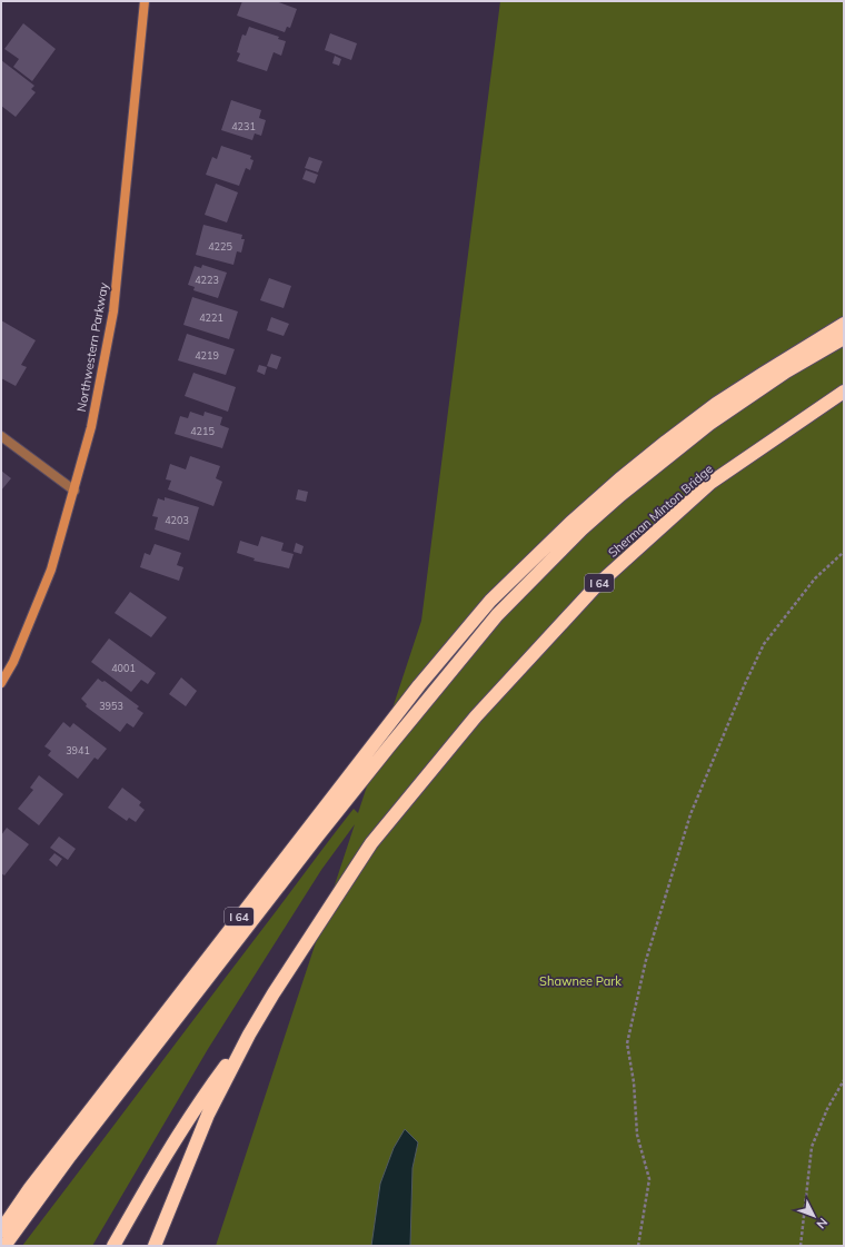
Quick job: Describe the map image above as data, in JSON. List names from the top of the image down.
{
  "streets": {
    "highway": ["Sherman Minton Bridge", "I 64"],
    "street": ["Northwestern Parkway"]
  },
  "crossings": [
    ["Sherman Minton Bridge", "I 64"]
  ],
  "parks": ["Shawnee Park"],
  "house_numbers": [
    "4231",
    "4225",
    "4223",
    "4221",
    "4219",
    "4215",
    "4203",
    "4001",
    "3953",
    "3941"
  ],
  "north": "bottom right"
}
